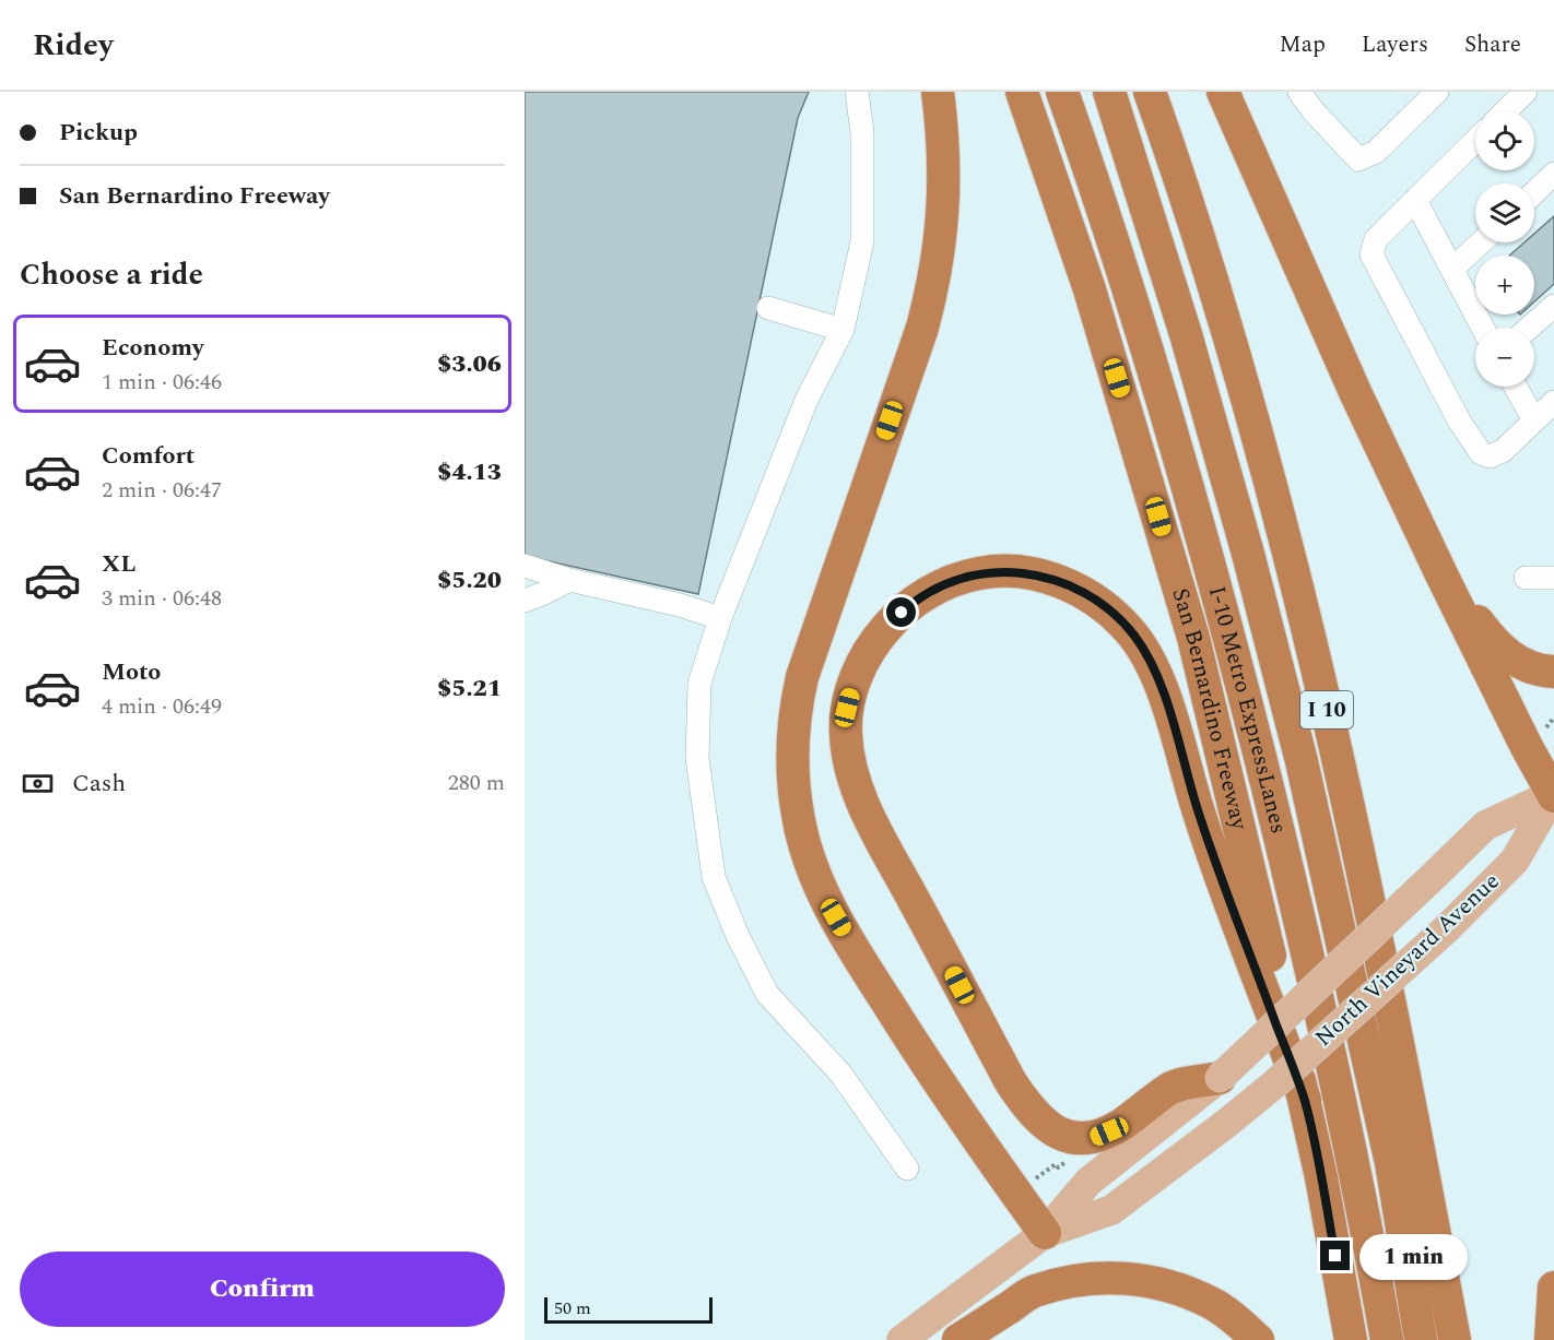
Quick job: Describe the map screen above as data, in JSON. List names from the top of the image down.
{
  "streets": {
    "highway": ["San Bernardino Freeway", "I-10 Metro ExpressLanes", "I 10"],
    "main road": ["North Vineyard Avenue"]
  },
  "scale_bar": "50 m",
  "page": {
    "header": "Ridey",
    "nav": ["Map", "Layers", "Share"],
    "banner": ["Pickup", "San Bernardino Freeway"],
    "map_buttons": ["+", "−"],
    "heading": "Choose a ride",
    "list": [
      {
        "name": "Economy",
        "note": "1 min · 06:46",
        "value": "$3.06"
      },
      {
        "name": "Comfort",
        "note": "2 min · 06:47",
        "value": "$4.13"
      },
      {
        "name": "XL",
        "note": "3 min · 06:48",
        "value": "$5.20"
      },
      {
        "name": "Moto",
        "note": "4 min · 06:49",
        "value": "$5.21"
      }
    ],
    "pay": ["Cash", "280 m"],
    "bubble": "1 min",
    "buttons": "Confirm",
    "scale": "50 m"
  }
}
